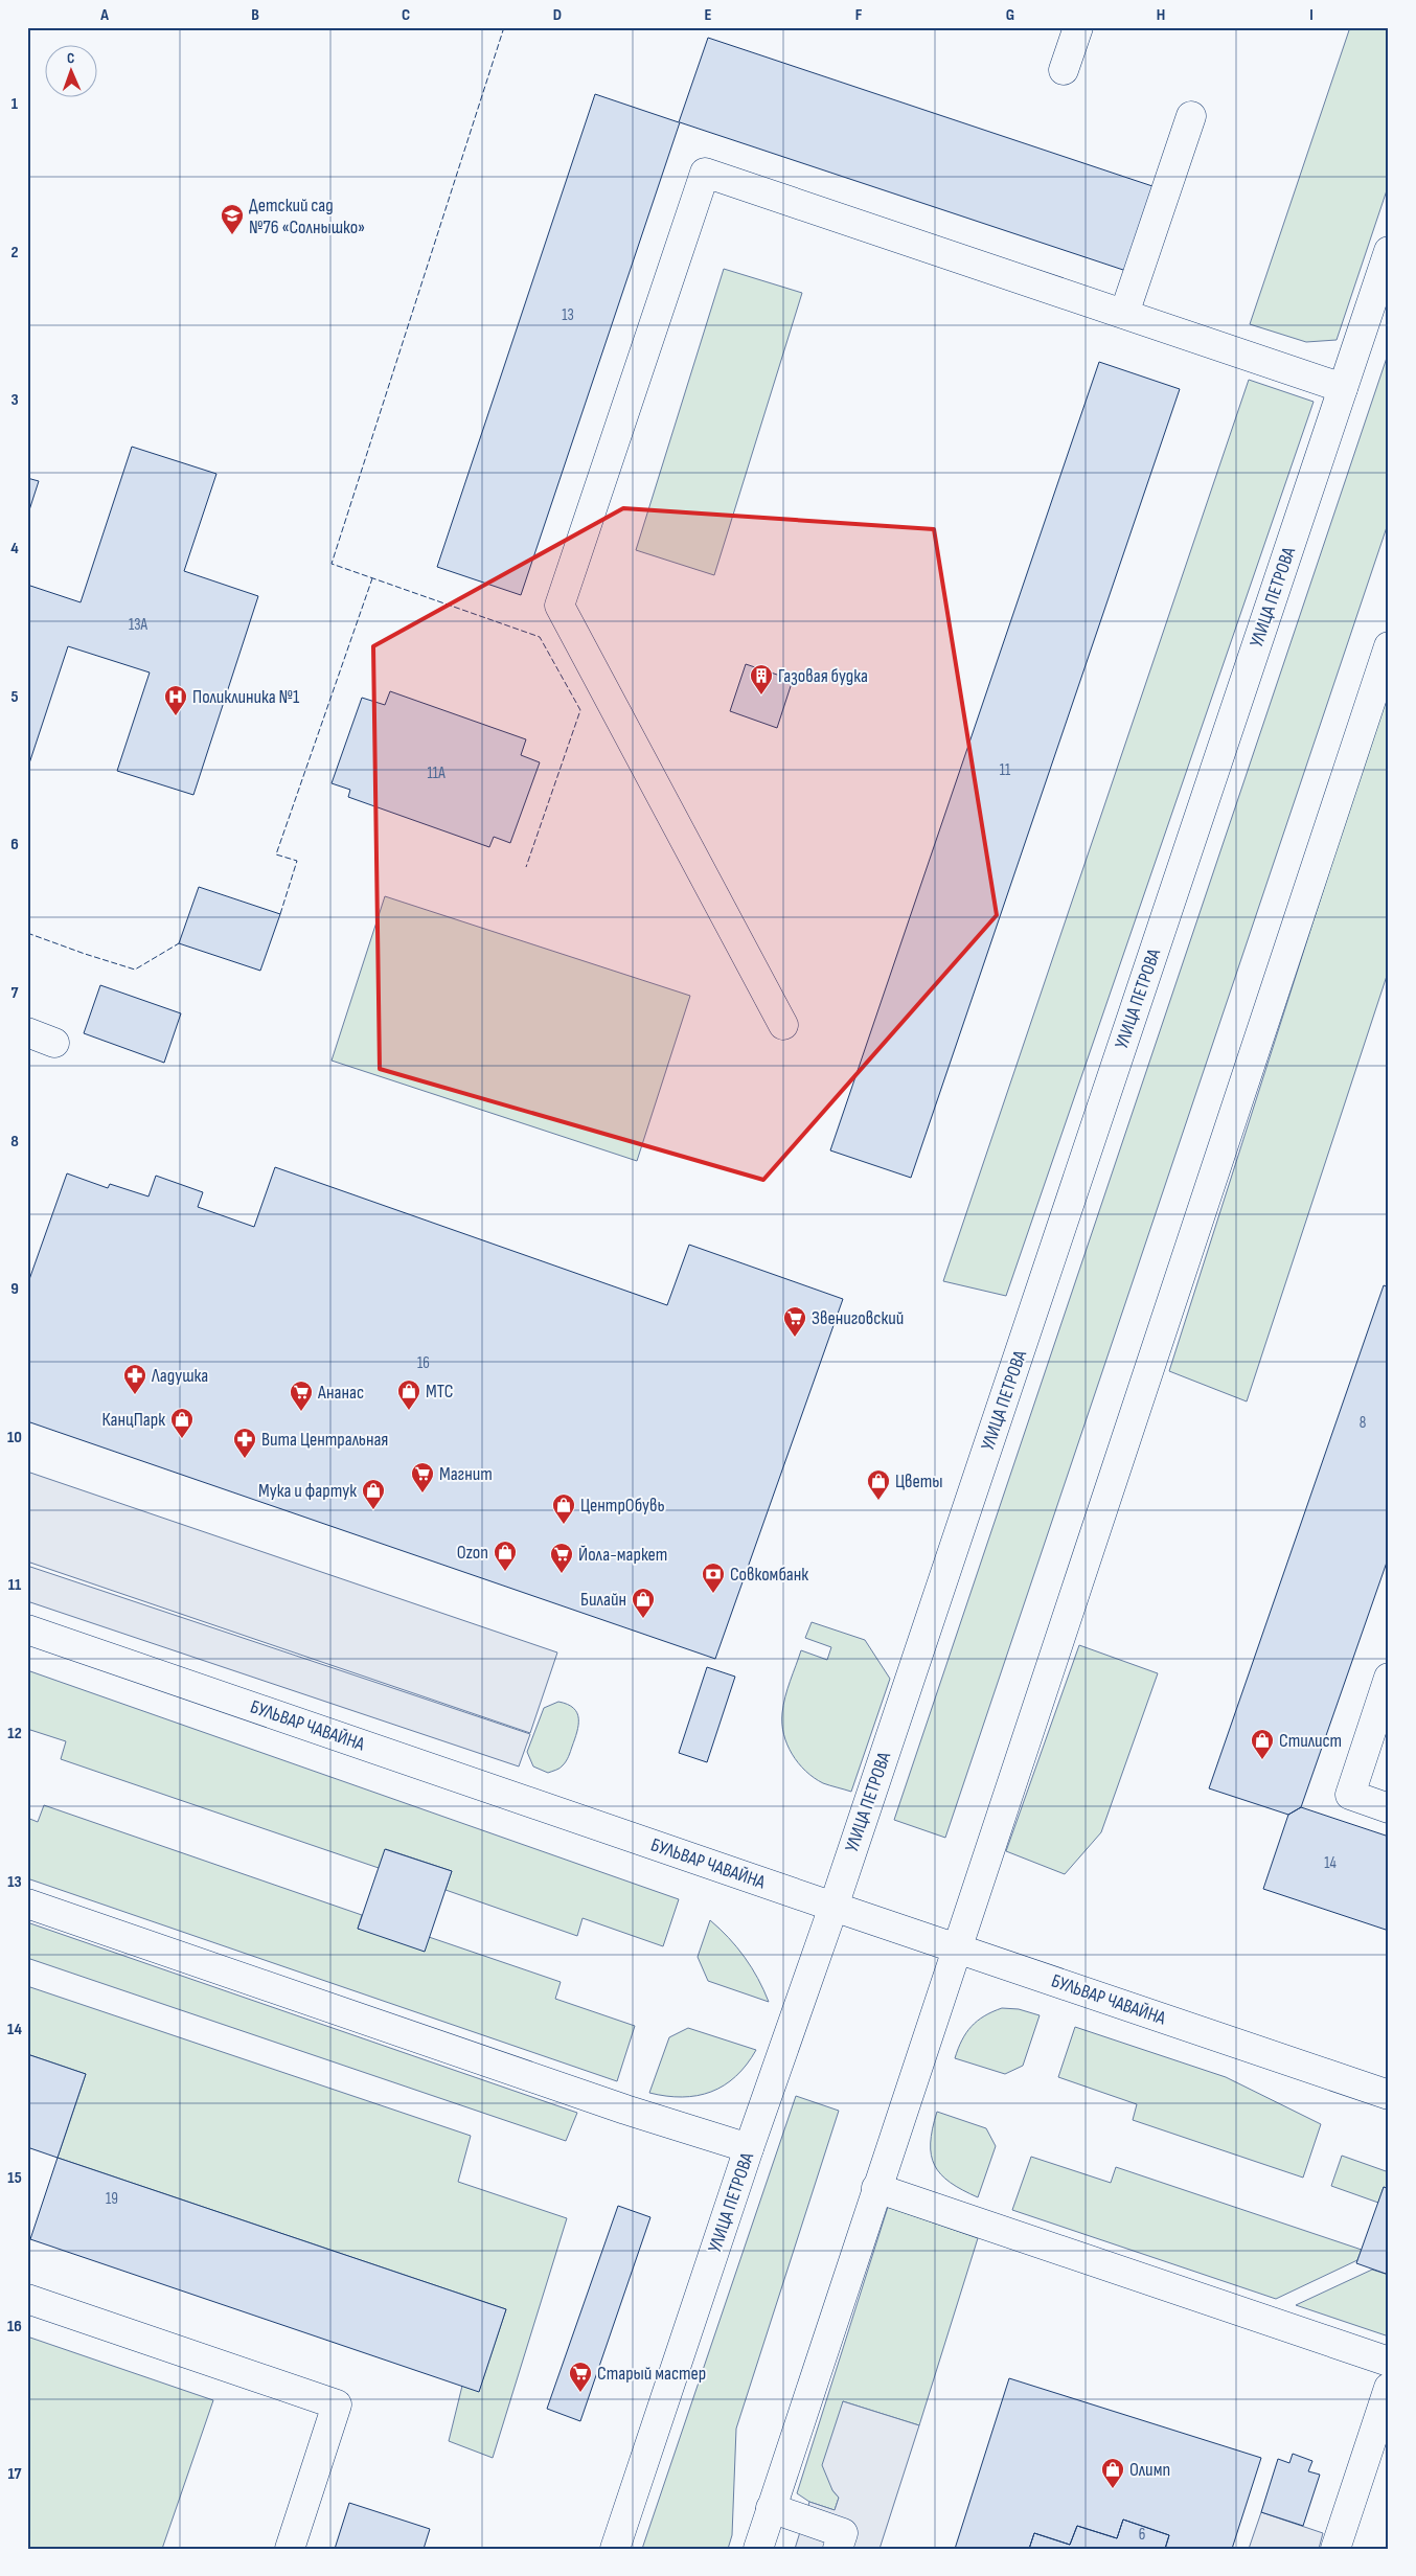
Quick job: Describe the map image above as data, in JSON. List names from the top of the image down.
{
  "streets": {
    "main road": ["УЛИЦА ПЕТРОВА", "БУЛЬВАР ЧАВАЙНА"]
  },
  "crossings": [
    ["УЛИЦА ПЕТРОВА", "БУЛЬВАР ЧАВАЙНА"]
  ],
  "places": {
    "school or university": ["Детский сад №76 «Солнышко»"],
    "building": ["Газовая будка"],
    "hospital": ["Поликлиника №1"],
    "supermarket": [
      "Звениговский",
      "Ананас",
      "Магнит",
      "Йола-маркет",
      "Старый мастер"
    ],
    "pharmacy": ["Ладушка", "Вита Центральная"],
    "shop": [
      "МТС",
      "КанцПарк",
      "Цветы",
      "Мука и фартук",
      "ЦентрОбувь",
      "Ozon",
      "Билайн",
      "Стилист",
      "Олимп"
    ],
    "bank": ["Совкомбанк"]
  },
  "house_numbers": [
    "13",
    "13А",
    "11",
    "11А",
    "16",
    "8",
    "14",
    "19",
    "6"
  ],
  "north": "top",
  "grid": {
    "columns": [
      "A",
      "B",
      "C",
      "D",
      "E",
      "F",
      "G",
      "H",
      "I"
    ],
    "rows": [
      "1",
      "2",
      "3",
      "4",
      "5",
      "6",
      "7",
      "8",
      "9",
      "10",
      "11",
      "12",
      "13",
      "14",
      "15",
      "16",
      "17"
    ]
  }
}
